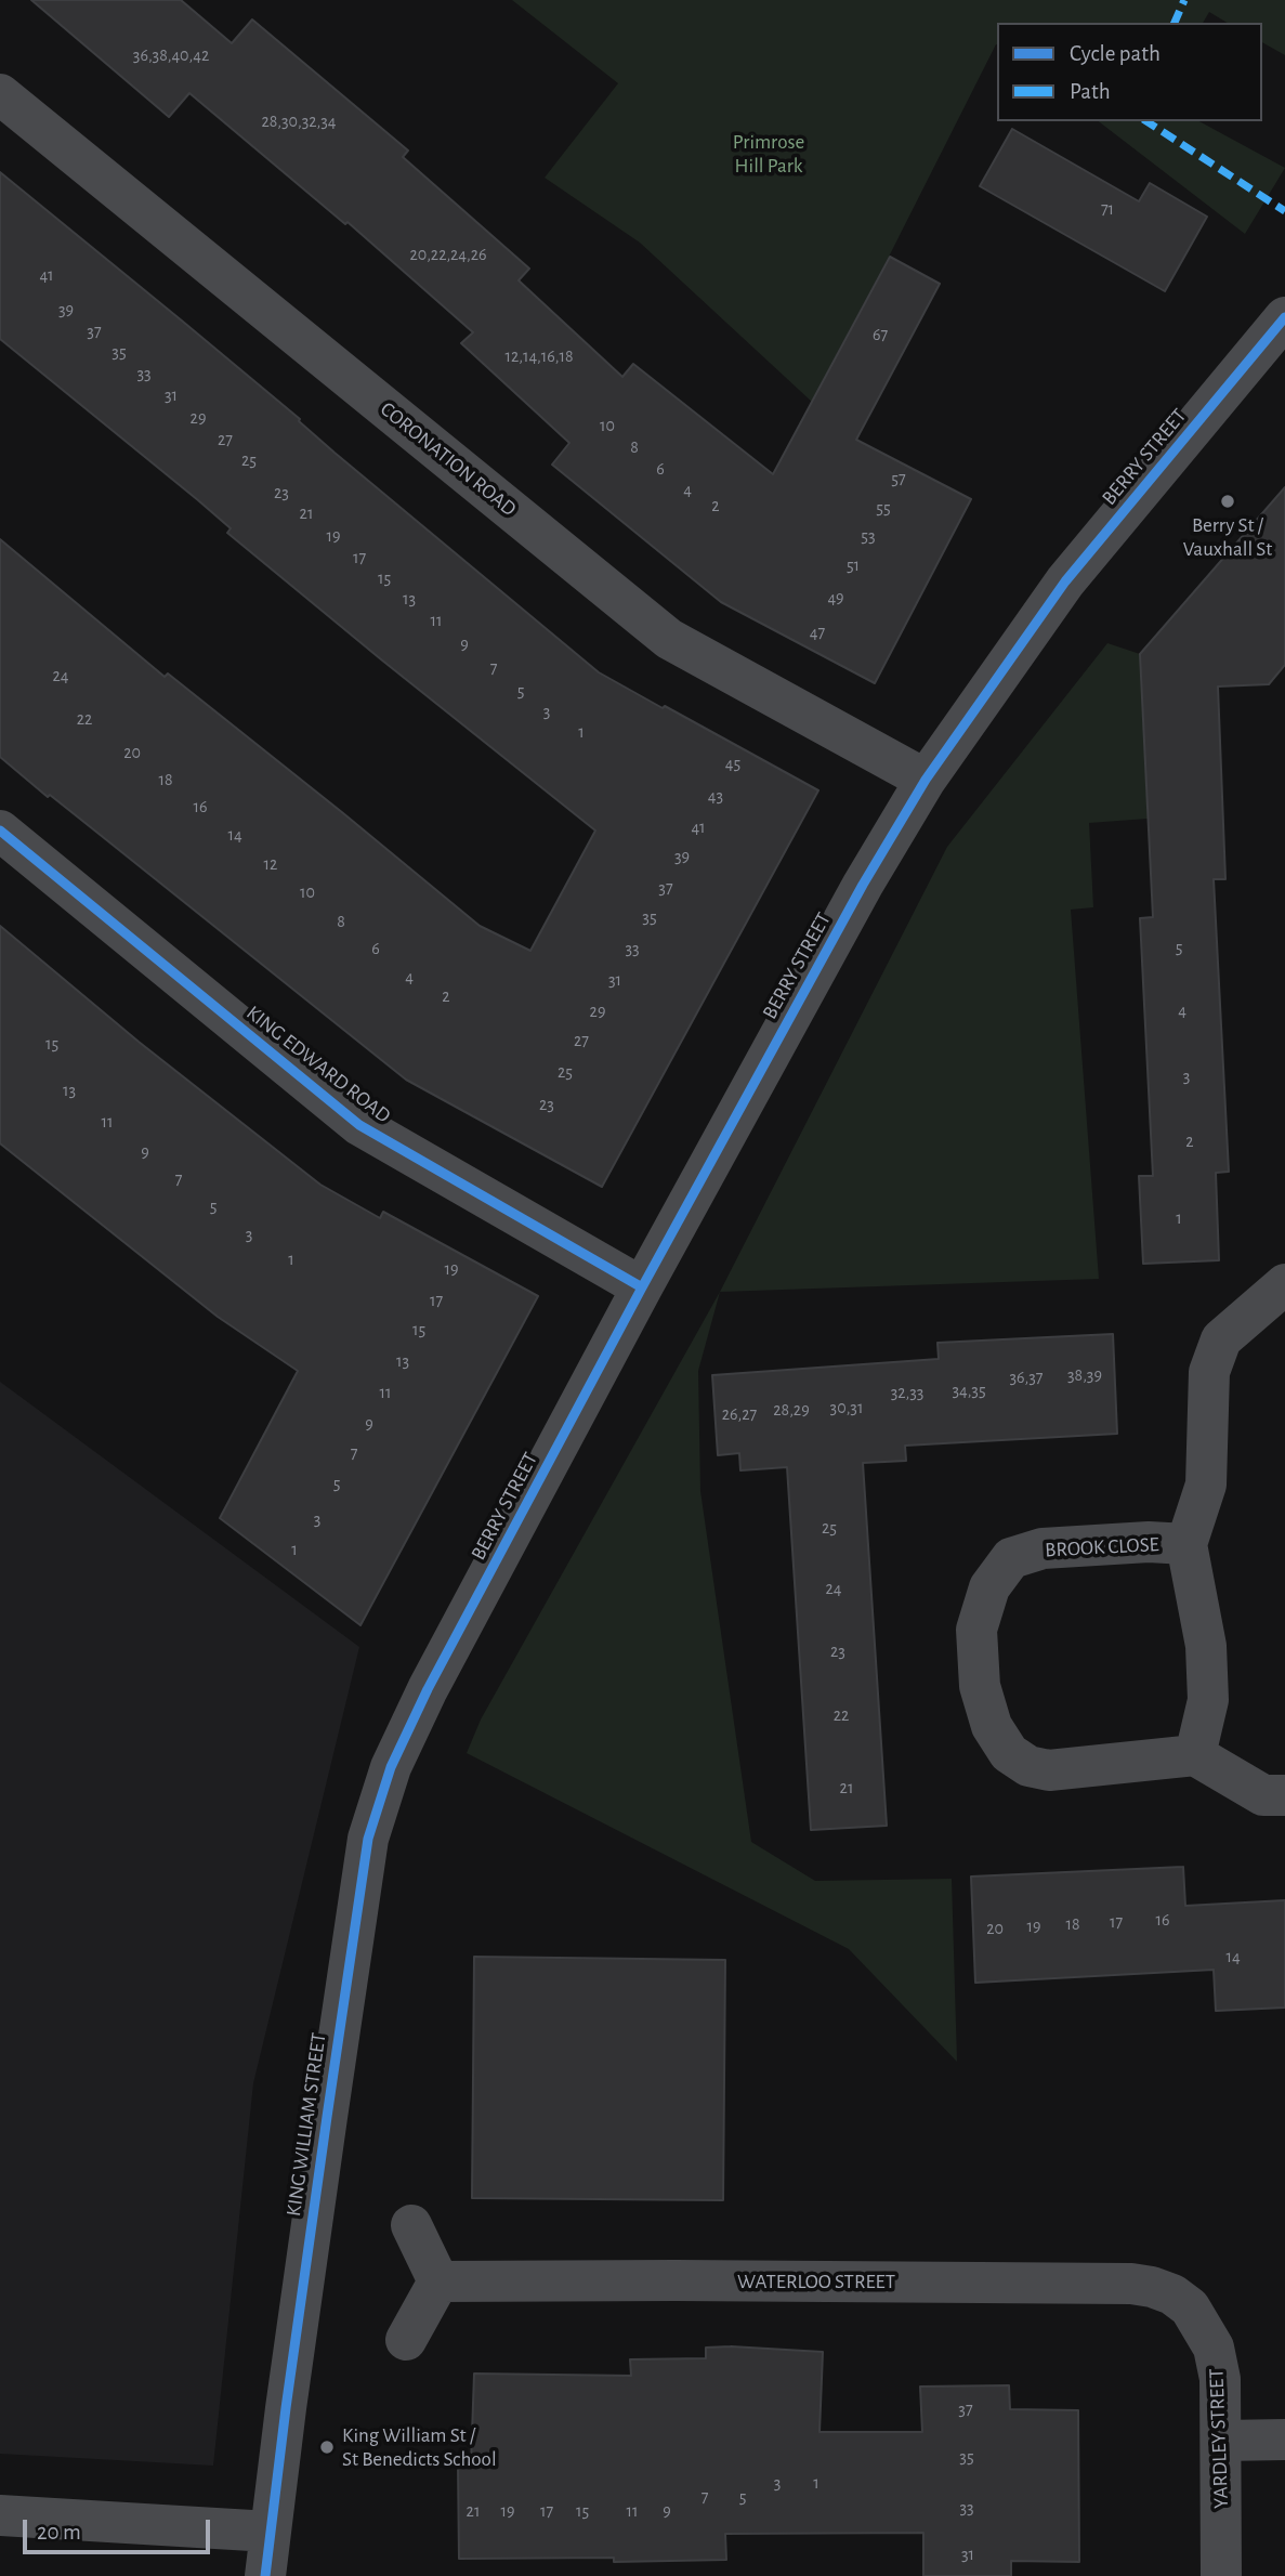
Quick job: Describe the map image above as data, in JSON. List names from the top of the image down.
{
  "streets": {
    "street": [
      "BERRY STREET",
      "CORONATION ROAD",
      "KING EDWARD ROAD",
      "BROOK CLOSE",
      "KING WILLIAM STREET",
      "WATERLOO STREET",
      "YARDLEY STREET"
    ]
  },
  "crossings": [
    ["BERRY STREET", "CORONATION ROAD"],
    ["BERRY STREET", "KING EDWARD ROAD"],
    ["BERRY STREET", "KING WILLIAM STREET"],
    ["WATERLOO STREET", "YARDLEY STREET"]
  ],
  "parks": ["Primrose Hill Park"],
  "places": ["Berry St / Vauxhall St", "King William St / St Benedicts School"],
  "house_numbers": [
    "36,38,40,42",
    "28,30,32,34",
    "71",
    "20,22,24,26",
    "41",
    "39",
    "37",
    "67",
    "35",
    "12,14,16,18",
    "33",
    "31",
    "29",
    "10",
    "27",
    "8",
    "25",
    "6",
    "57",
    "4",
    "23",
    "2",
    "55",
    "21",
    "19",
    "53",
    "17",
    "51",
    "15",
    "49",
    "13",
    "11",
    "47",
    "9",
    "7",
    "24",
    "5",
    "3",
    "22",
    "1",
    "20",
    "45",
    "18",
    "43",
    "16",
    "41",
    "14",
    "39",
    "12",
    "37",
    "10",
    "35",
    "8",
    "5",
    "6",
    "33",
    "4",
    "31",
    "2",
    "4",
    "29",
    "27",
    "15",
    "25",
    "3",
    "13",
    "23",
    "11",
    "2",
    "9",
    "7",
    "5",
    "1",
    "3",
    "1",
    "19",
    "17",
    "15",
    "13",
    "38,39",
    "36,37",
    "34,35",
    "11",
    "32,33",
    "30,31",
    "28,29",
    "26,27",
    "9",
    "7",
    "5",
    "3",
    "25",
    "1",
    "24",
    "23",
    "22",
    "21",
    "16",
    "17",
    "18",
    "19",
    "20",
    "14",
    "37",
    "35",
    "3",
    "1",
    "7",
    "5",
    "33",
    "21",
    "19",
    "17",
    "15",
    "11",
    "9",
    "31"
  ],
  "legend": ["Cycle path", "Path"],
  "scale_bar": "20 m"
}
